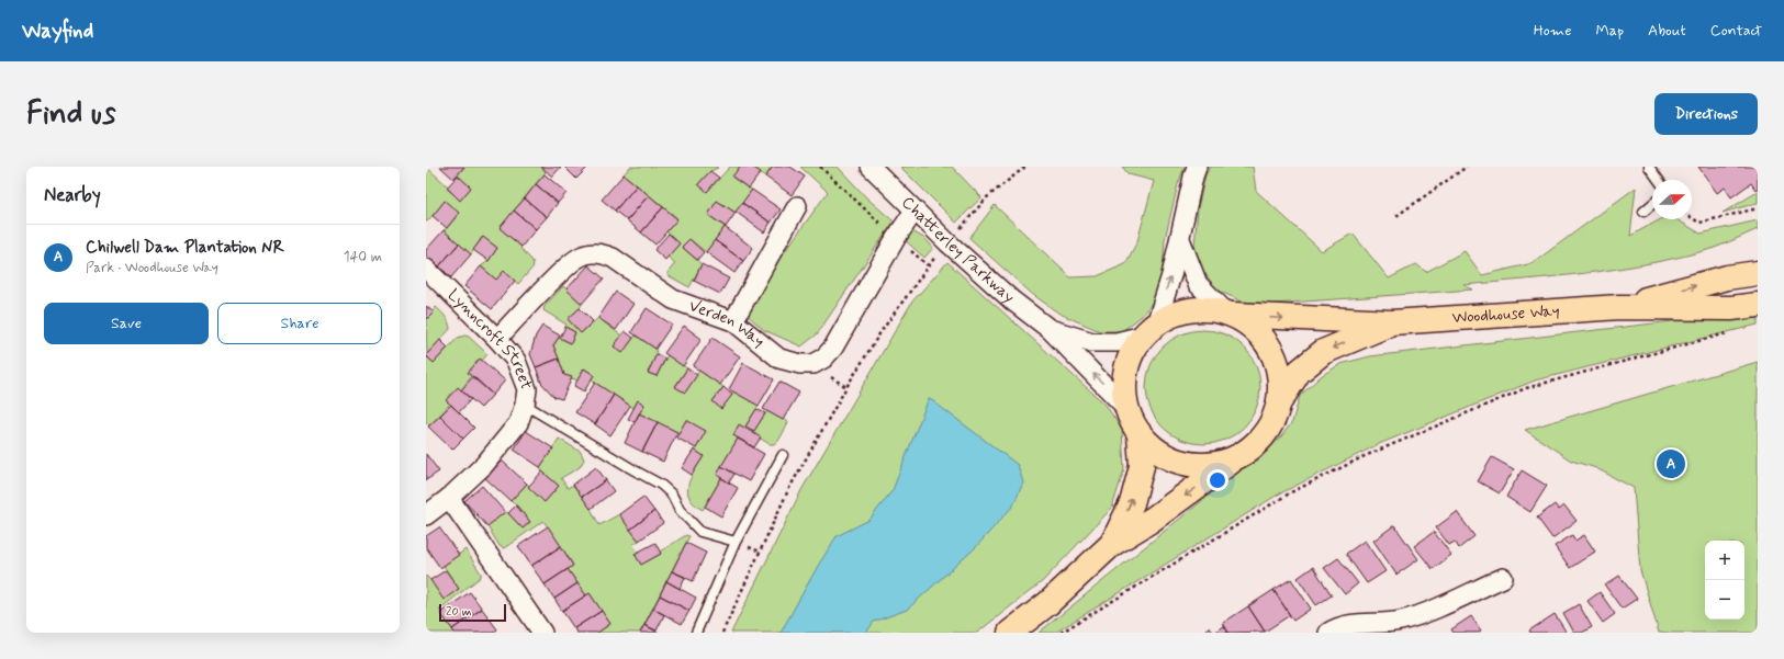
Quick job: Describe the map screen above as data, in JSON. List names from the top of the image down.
{
  "streets": {
    "main road": ["Woodhouse Way"],
    "street": ["Chatterley Parkway", "Verden Way", "Lynncroft Street"]
  },
  "crossings": [
    ["Chatterley Parkway", "Verden Way"],
    ["Verden Way", "Lynncroft Street"]
  ],
  "scale_bar": "20 m",
  "north": "right",
  "page": {
    "header": "Wayfind",
    "nav": [
      "Home",
      "Map",
      "About",
      "Contact"
    ],
    "buttons": [
      "Directions",
      ["Save", "Share"]
    ],
    "title": "Find us",
    "heading": "Nearby",
    "list": [
      {
        "mark": "A",
        "name": "Chilwell Dam Plantation NR",
        "note": "Park · Woodhouse Way",
        "value": "140 m"
      }
    ],
    "pins": "A",
    "map_buttons": ["+", "−"],
    "scale": "20 m"
  }
}
